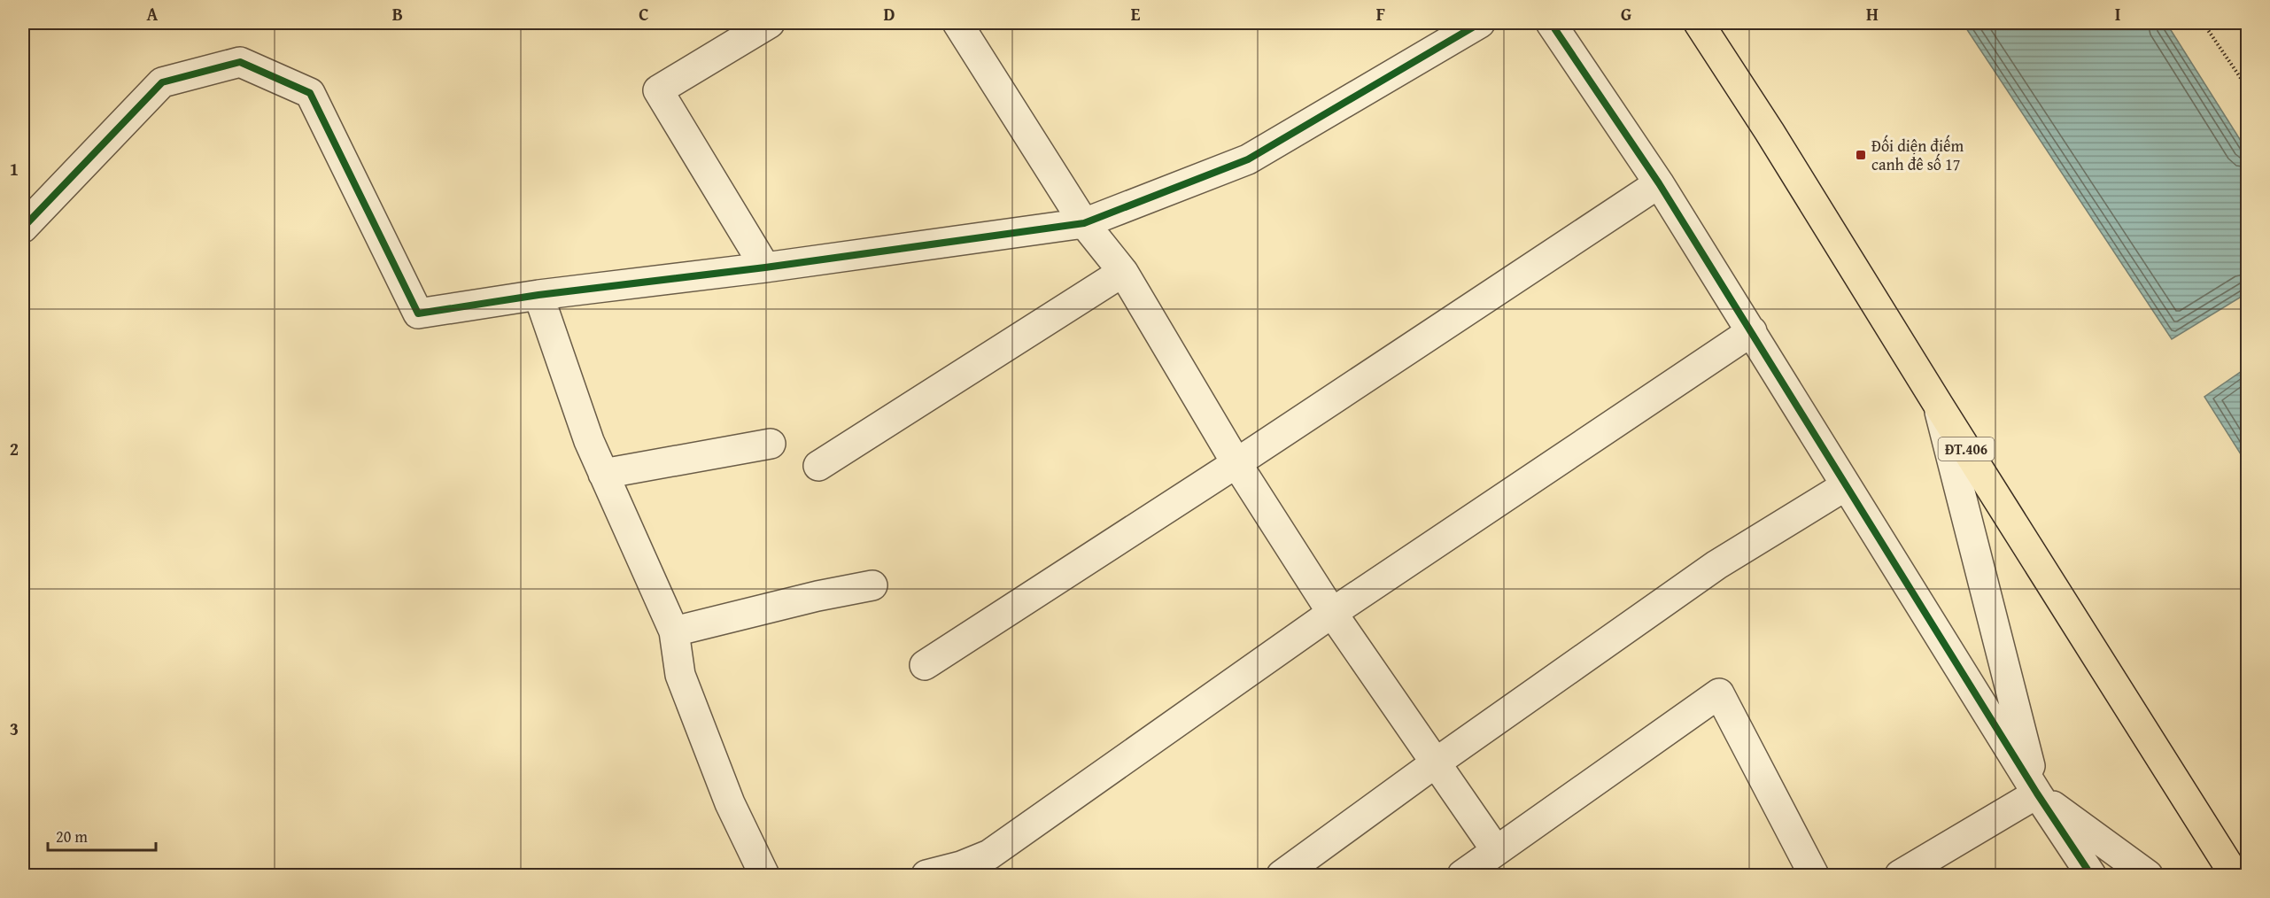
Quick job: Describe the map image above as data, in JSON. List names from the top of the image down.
{
  "streets": {
    "main road": ["ĐT.406"]
  },
  "places": {
    "transit": ["Đối diện điếm canh đê số 17"]
  },
  "scale_bar": "20 m",
  "grid": {
    "columns": [
      "A",
      "B",
      "C",
      "D",
      "E",
      "F",
      "G",
      "H",
      "I"
    ],
    "rows": ["1", "2", "3"]
  }
}
